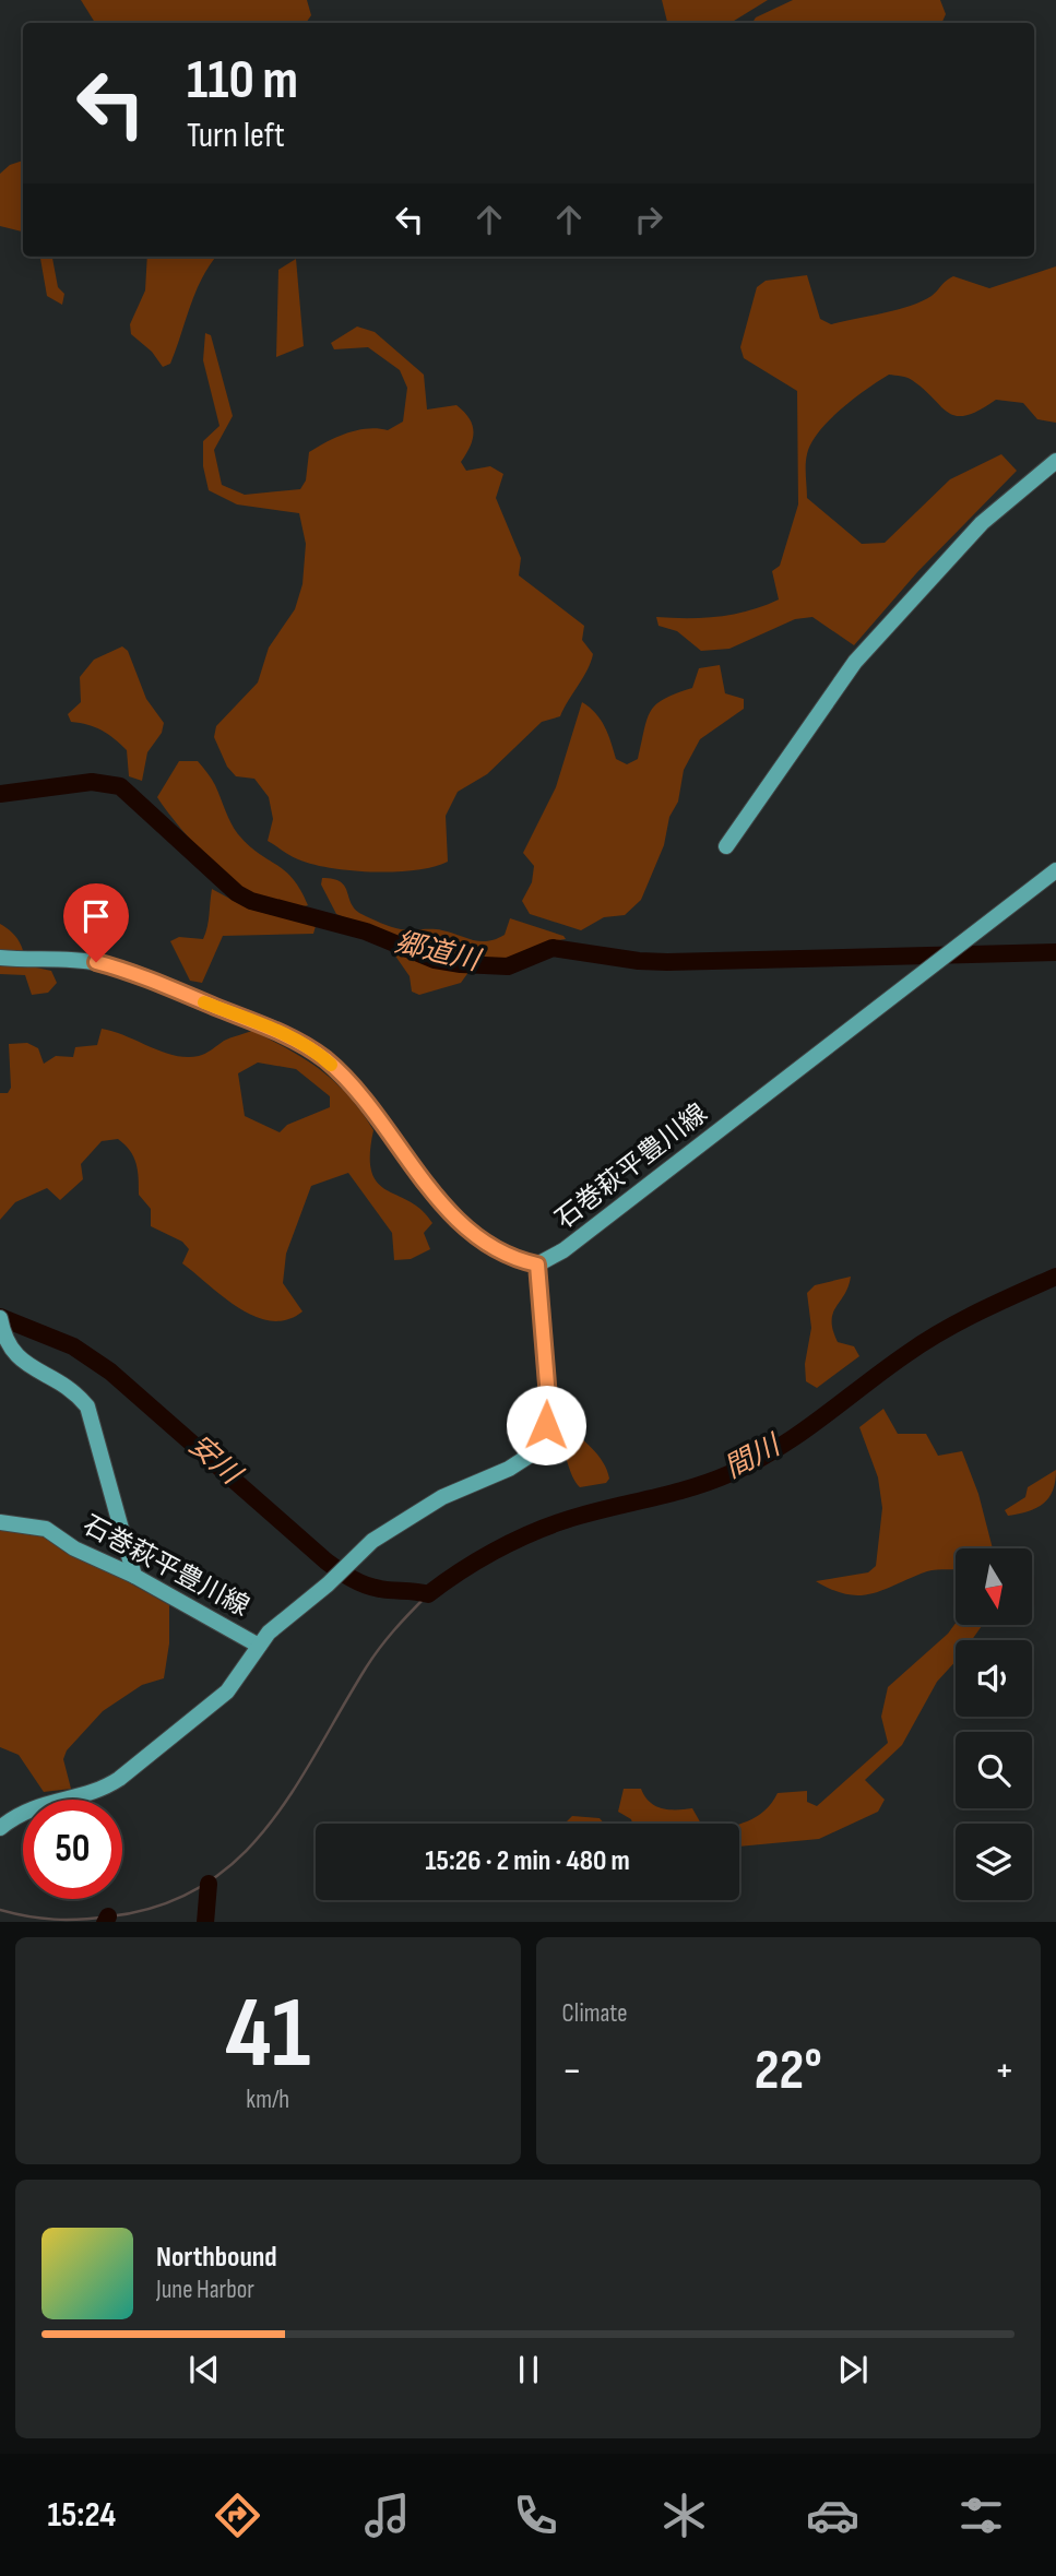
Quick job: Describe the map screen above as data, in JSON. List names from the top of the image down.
{
  "streets": {
    "street": ["石巻萩平豊川線"]
  },
  "water": ["郷道川", "間川", "安川"],
  "north": "bottom",
  "page": {
    "turn": ["110 m", "Turn left"],
    "limit": "50",
    "trip": "15:26 · 2 min · 480 m",
    "tile": [
      ["41", "km/h"],
      "Climate"
    ],
    "heat": ["−", "22°", "+"],
    "song": ["Northbound", "June Harbor"],
    "tabs": "15:24"
  }
}
